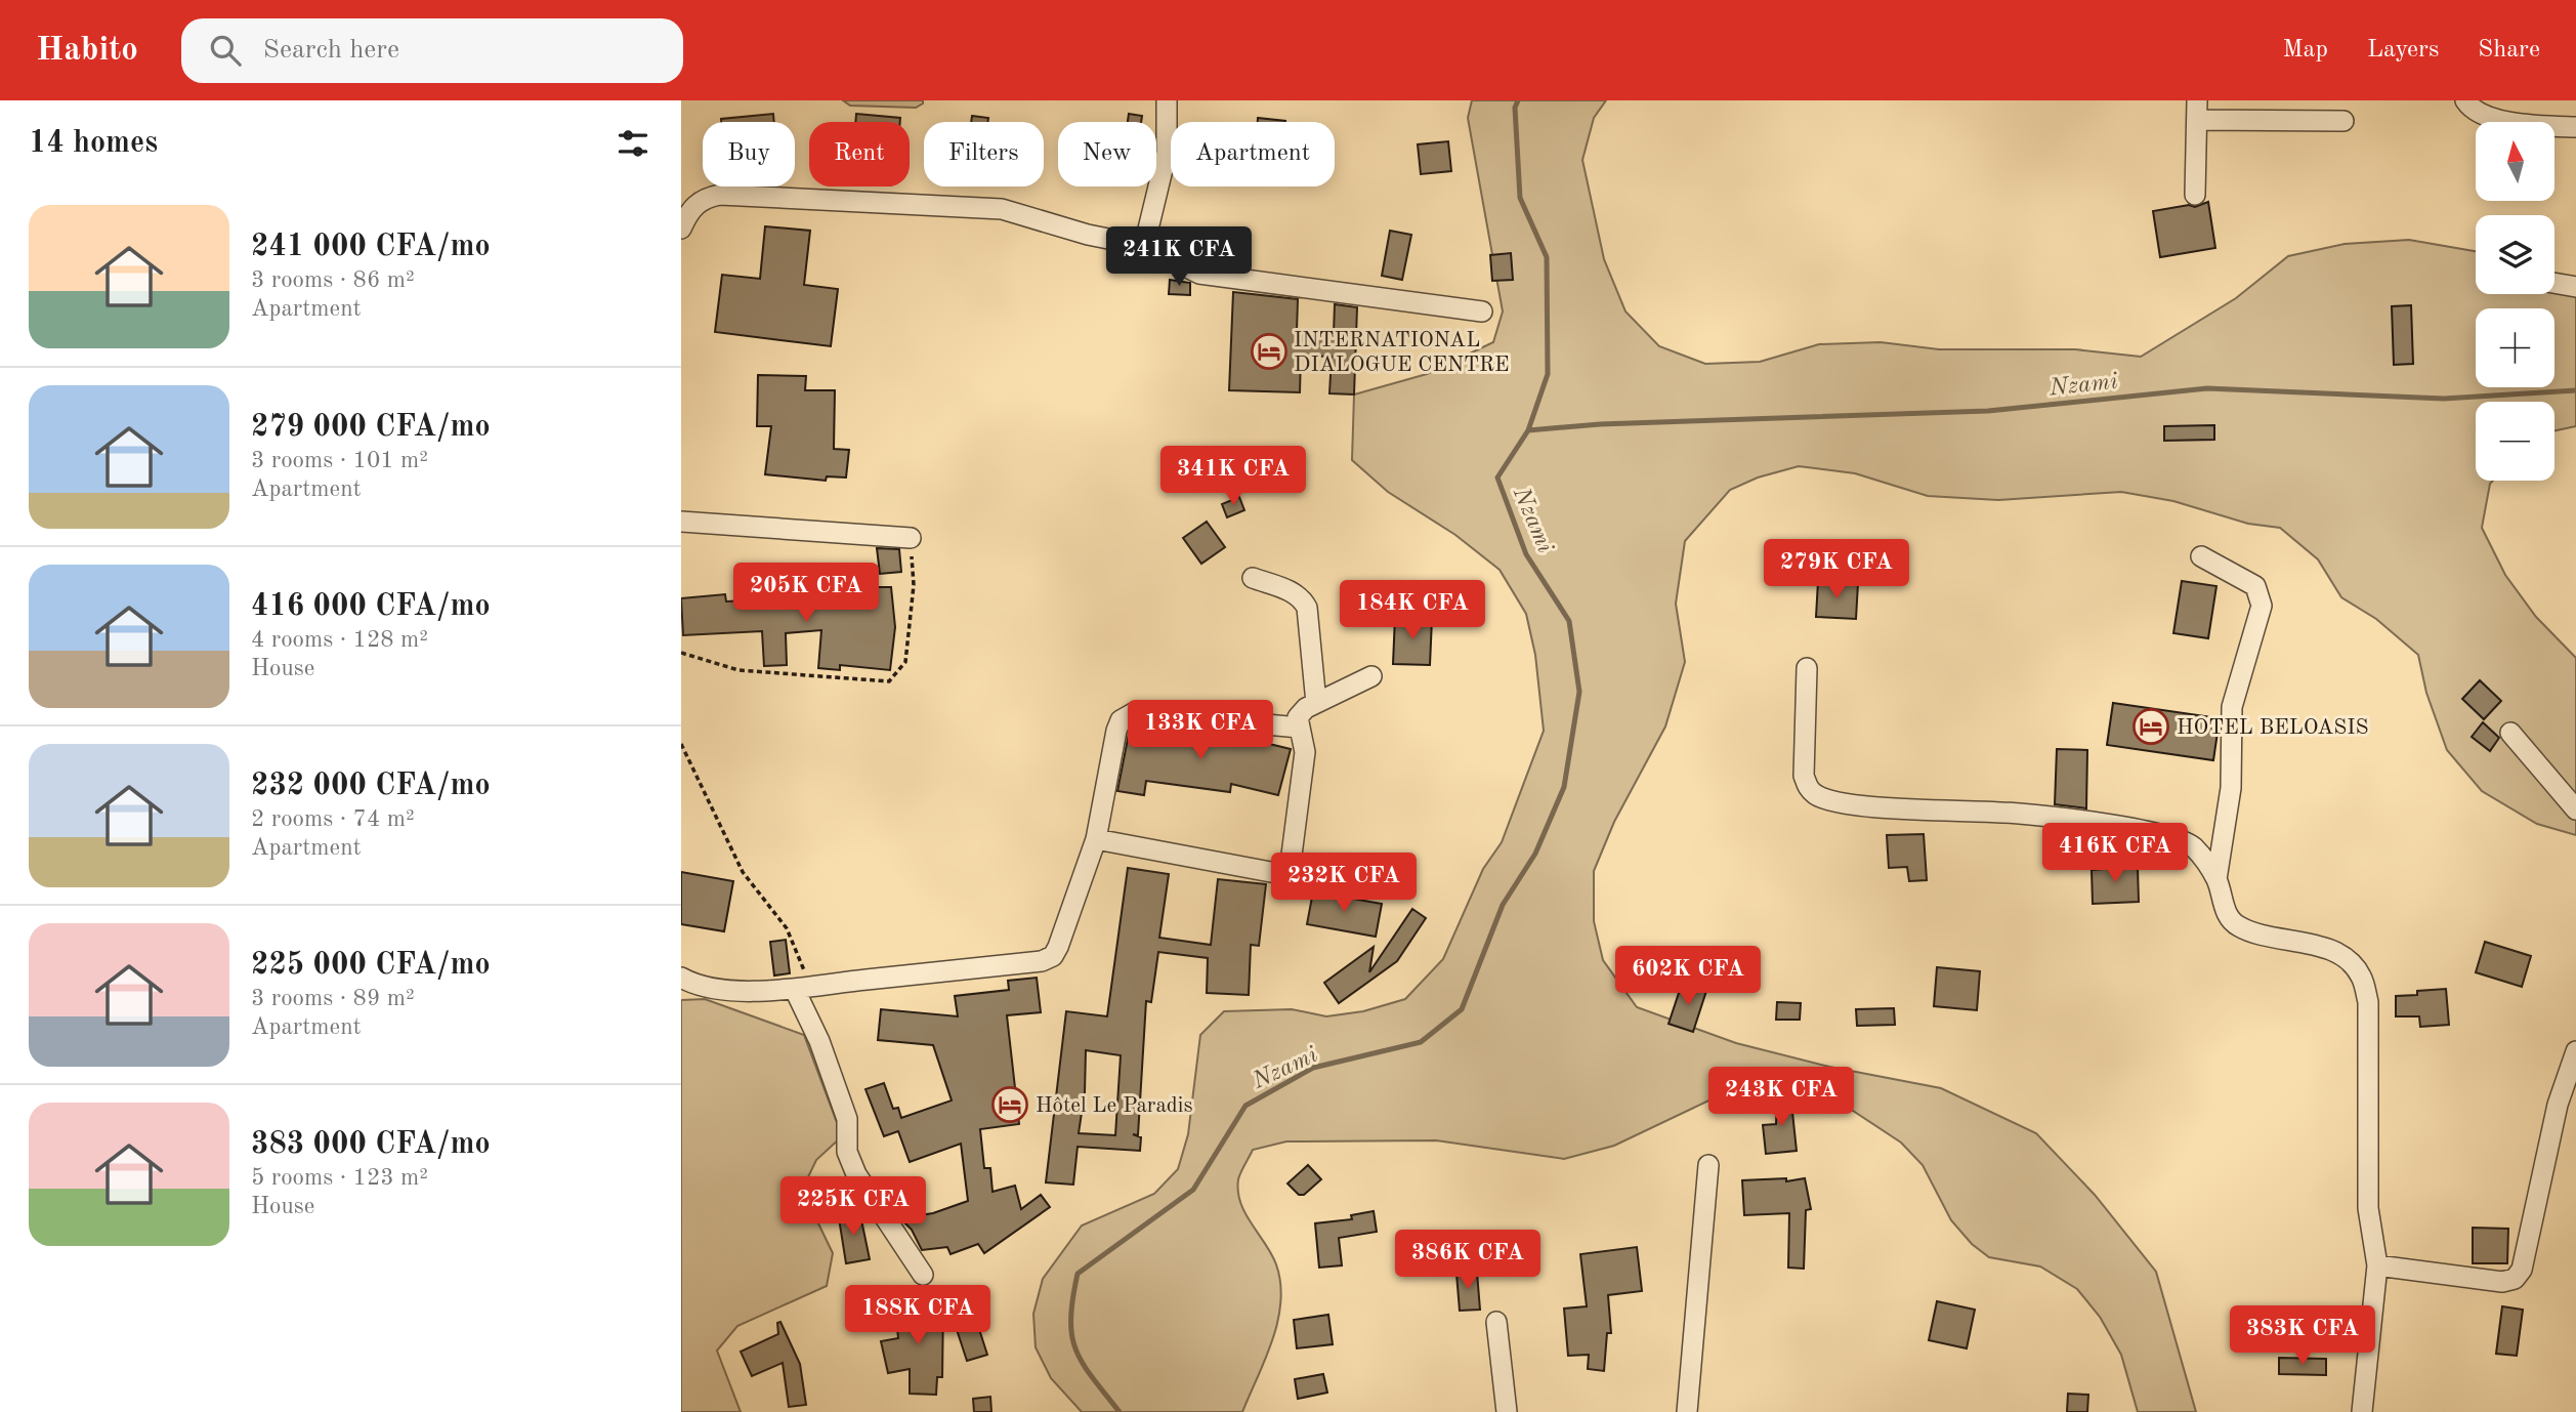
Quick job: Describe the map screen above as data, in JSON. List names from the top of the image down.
{
  "water": ["Nzami"],
  "places": {
    "hotel": ["INTERNATIONAL DIALOGUE CENTRE", "HOTEL BELOASIS", "Hôtel Le Paradis"]
  },
  "north": "top",
  "page": {
    "header": "Habito",
    "search": "Search here",
    "nav": ["Map", "Layers", "Share"],
    "heading": "14 homes",
    "map_buttons": ["+", "−"],
    "chip": [
      "Buy",
      "Rent",
      "Filters",
      "New",
      "Apartment"
    ],
    "list": [
      {
        "name": "241 000 CFA/mo",
        "note": "3 rooms · 86 m² · Apartment"
      },
      {
        "name": "279 000 CFA/mo",
        "note": "3 rooms · 101 m² · Apartment"
      },
      {
        "name": "416 000 CFA/mo",
        "note": "4 rooms · 128 m² · House"
      },
      {
        "name": "232 000 CFA/mo",
        "note": "2 rooms · 74 m² · Apartment"
      },
      {
        "name": "225 000 CFA/mo",
        "note": "3 rooms · 89 m² · Apartment"
      },
      {
        "name": "383 000 CFA/mo",
        "note": "5 rooms · 123 m² · House"
      }
    ],
    "price": [
      "241K CFA",
      "341K CFA",
      "279K CFA",
      "205K CFA",
      "184K CFA",
      "133K CFA",
      "416K CFA",
      "232K CFA",
      "602K CFA",
      "243K CFA",
      "225K CFA",
      "386K CFA",
      "188K CFA",
      "383K CFA"
    ]
  }
}
